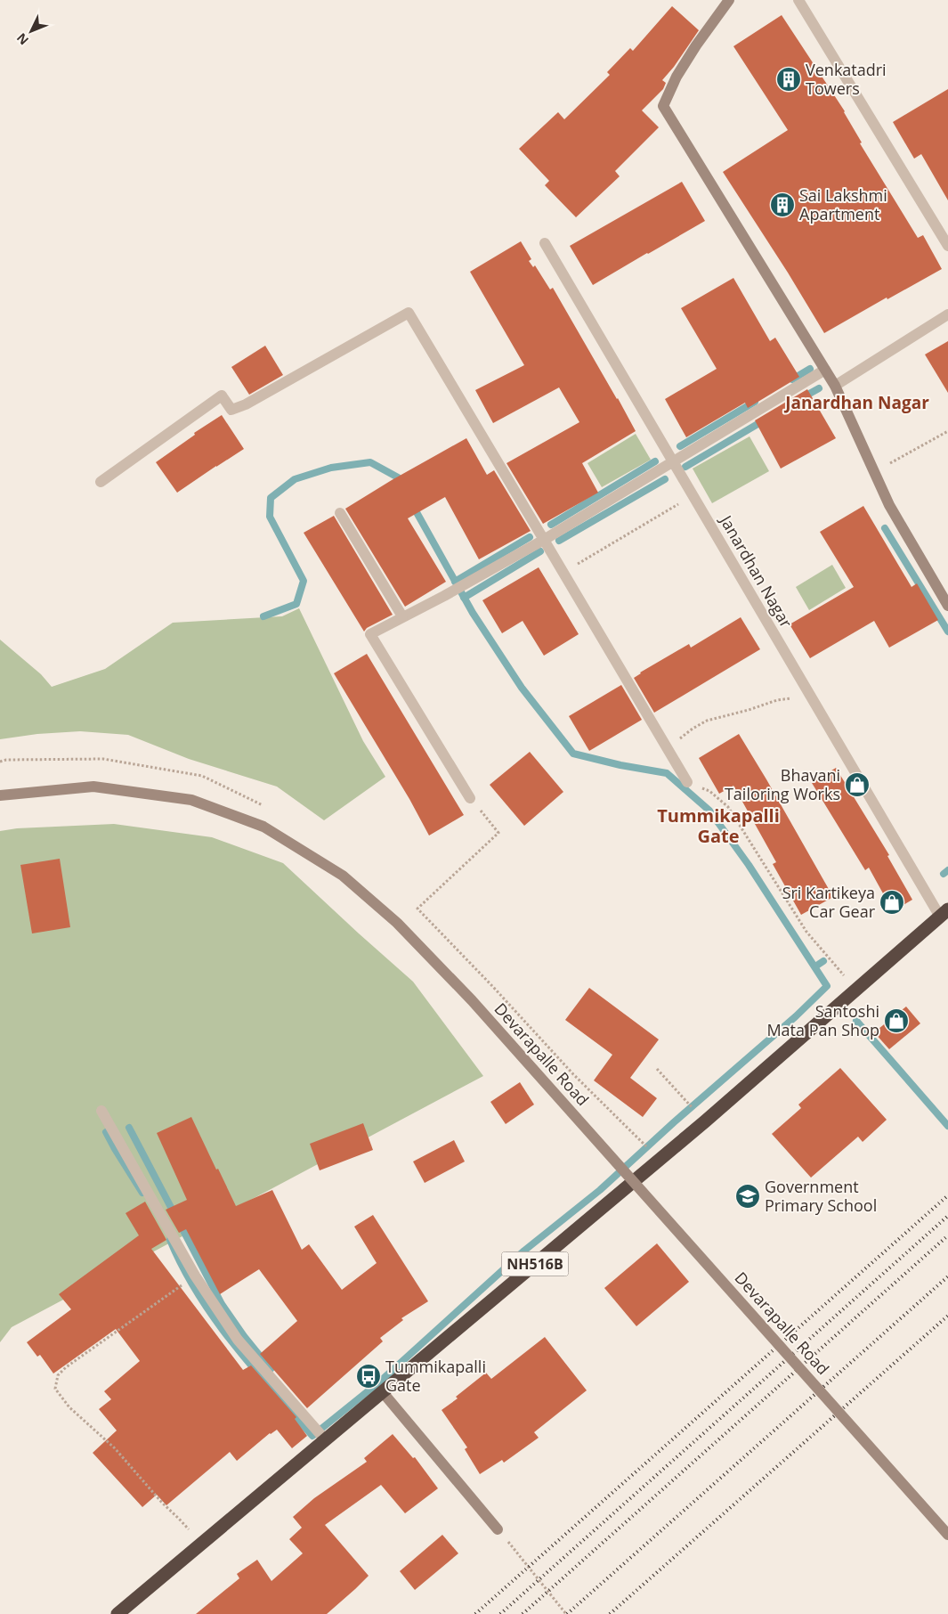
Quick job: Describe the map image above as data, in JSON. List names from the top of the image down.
{
  "streets": {
    "highway": ["NH516B"],
    "main road": ["Devarapalle Road"],
    "street": ["Janardhan Nagar"]
  },
  "crossings": [
    ["Janardhan Nagar", "NH516B"]
  ],
  "districts": ["Janardhan Nagar", "Tummikapalli Gate"],
  "places": {
    "building": ["Venkatadri Towers", "Sai Lakshmi Apartment"],
    "shop": ["Bhavani Tailoring Works", "Sri Kartikeya Car Gear", "Santoshi Mata Pan Shop"],
    "school or university": ["Government Primary School"],
    "bus stop": ["Tummikapalli Gate"]
  },
  "north": "bottom left"
}
